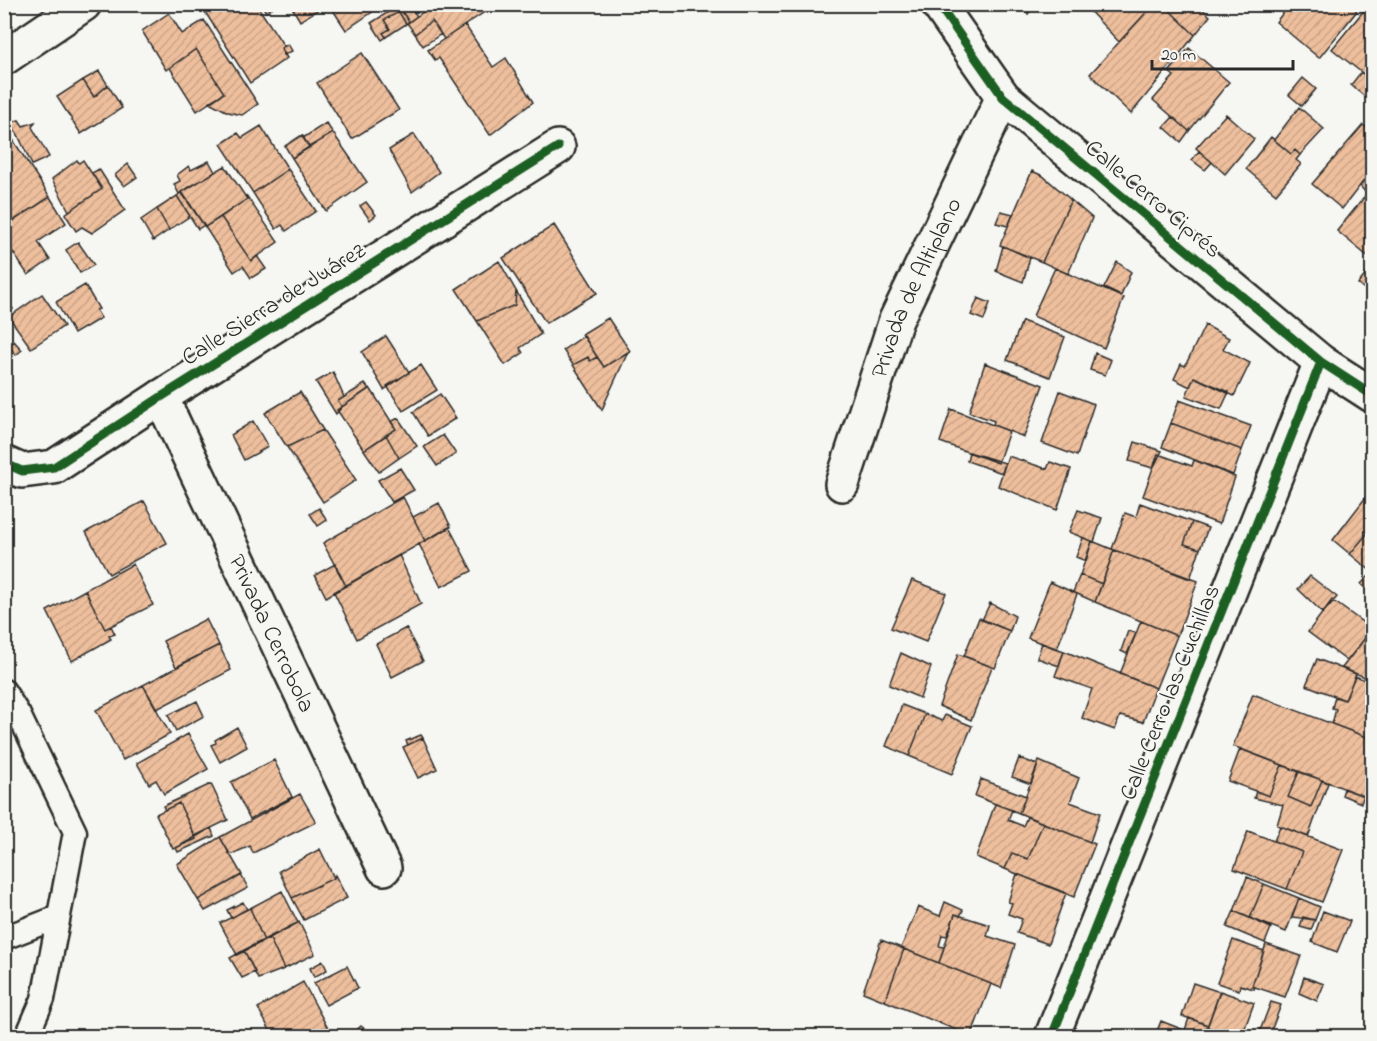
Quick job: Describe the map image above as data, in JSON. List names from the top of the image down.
{
  "streets": {
    "street": [
      "Calle Cerro Ciprés",
      "Privada de Altiplano",
      "Calle Sierra de Juárez",
      "Privada Cerrobola",
      "Calle Cerro las Cuchillas"
    ]
  },
  "crossings": [
    ["Calle Cerro Ciprés", "Privada de Altiplano"],
    ["Calle Cerro Ciprés", "Calle Cerro las Cuchillas"],
    ["Calle Sierra de Juárez", "Privada Cerrobola"]
  ],
  "scale_bar": "20 m"
}
